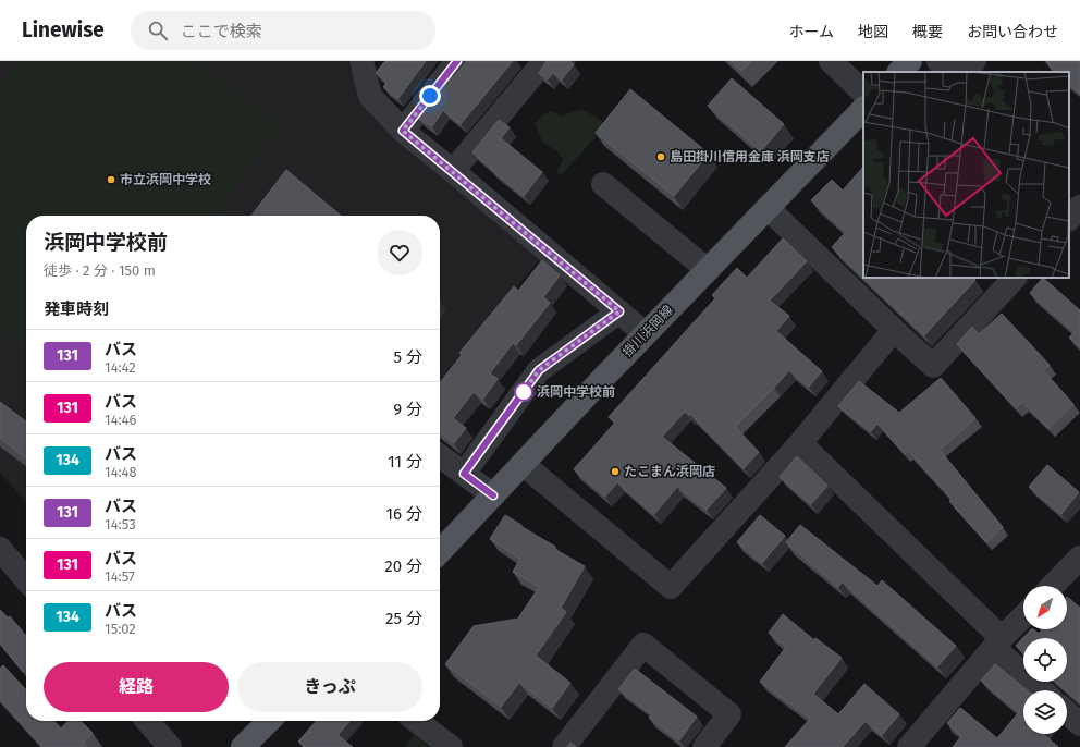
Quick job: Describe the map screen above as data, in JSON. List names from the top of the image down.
{
  "streets": {
    "main road": ["掛川浜岡線"]
  },
  "places": [
    "島田掛川信用金庫 浜岡支店",
    "市立浜岡中学校",
    "浜岡中学校前",
    "たこまん浜岡店"
  ],
  "lines": ["bus line 131"],
  "north": "bottom left",
  "page": {
    "header": "Linewise",
    "search": "ここで検索",
    "nav": [
      "ホーム",
      "地図",
      "概要",
      "お問い合わせ"
    ],
    "heading": [
      ["浜岡中学校前", "徒歩 · 2 分 · 150 m"],
      "発車時刻"
    ],
    "list": [
      {
        "mark": "131",
        "name": "バス",
        "note": "14:42",
        "value": "5 分"
      },
      {
        "mark": "131",
        "name": "バス",
        "note": "14:46",
        "value": "9 分"
      },
      {
        "mark": "134",
        "name": "バス",
        "note": "14:48",
        "value": "11 分"
      },
      {
        "mark": "131",
        "name": "バス",
        "note": "14:53",
        "value": "16 分"
      },
      {
        "mark": "131",
        "name": "バス",
        "note": "14:57",
        "value": "20 分"
      },
      {
        "mark": "134",
        "name": "バス",
        "note": "15:02",
        "value": "25 分"
      }
    ],
    "buttons": ["経路", "きっぷ"]
  }
}
